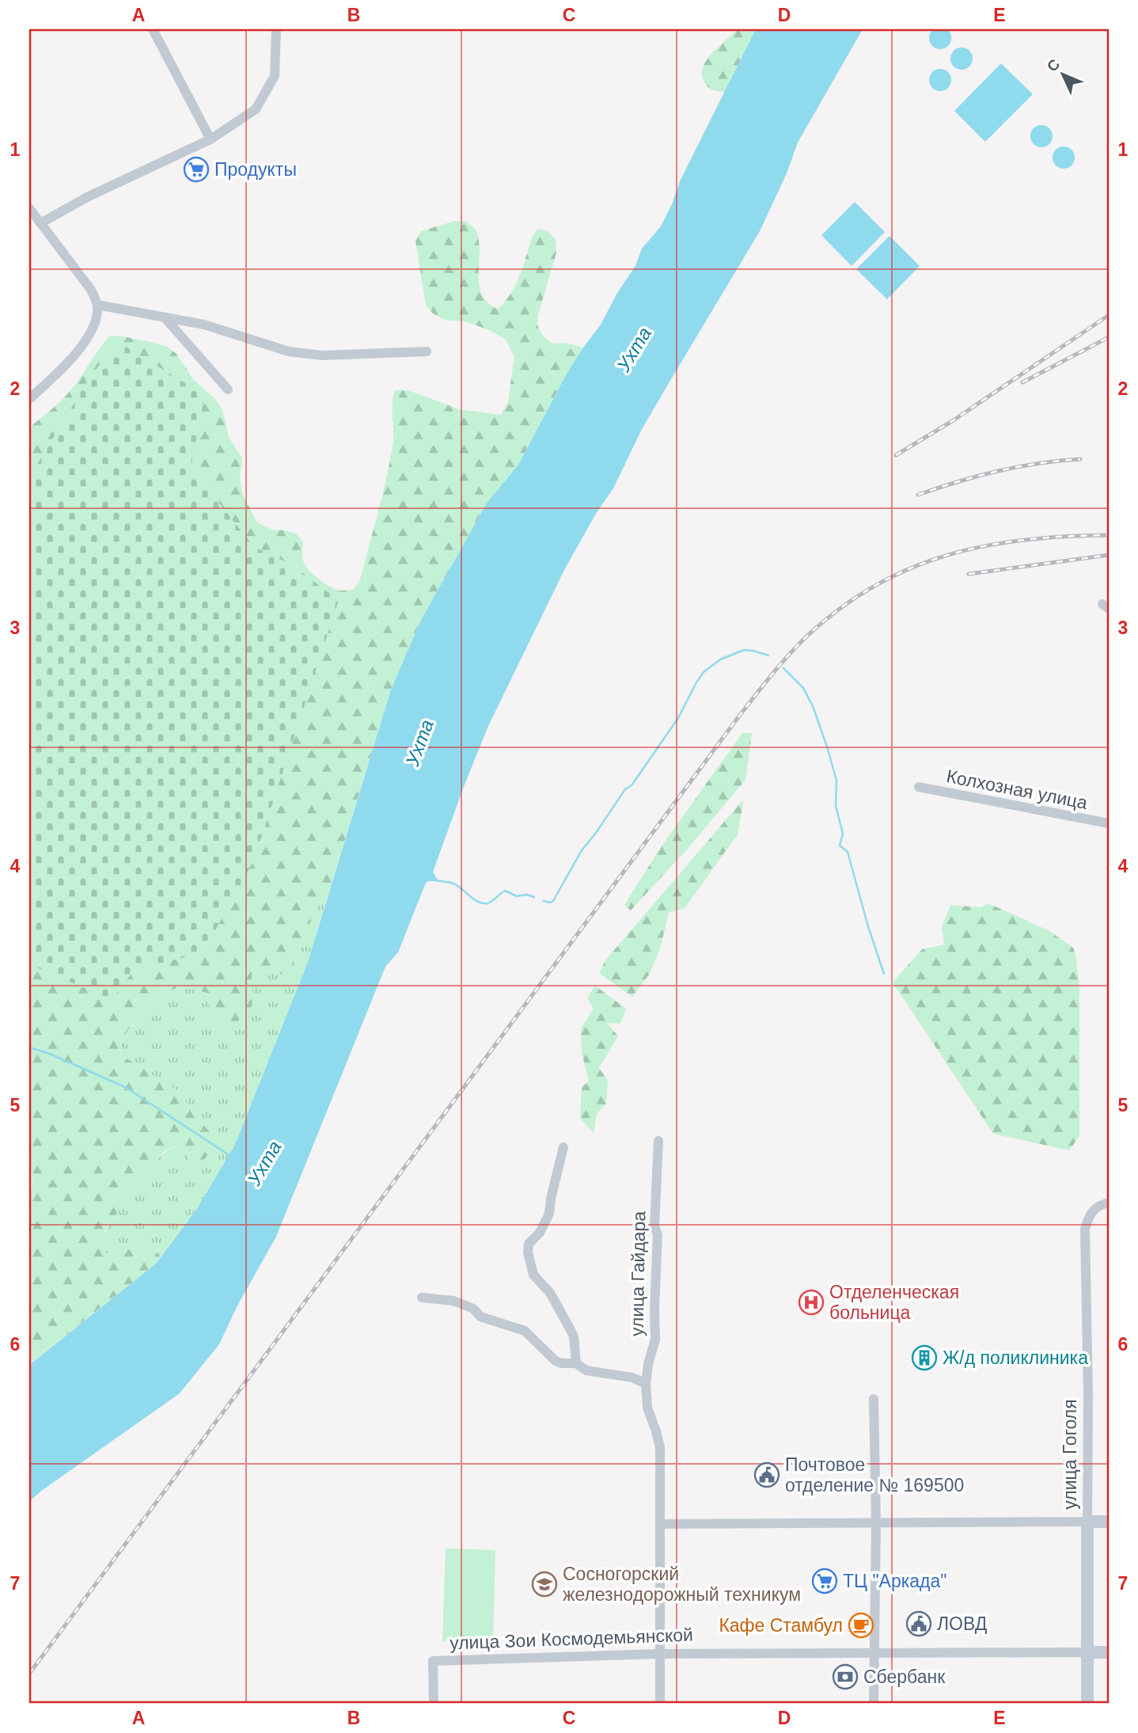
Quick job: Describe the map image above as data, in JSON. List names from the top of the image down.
{
  "streets": {
    "main road": ["улица Гоголя", "улица Зои Космодемьянской"],
    "street": ["Колхозная улица", "улица Гайдара"]
  },
  "crossings": [
    ["улица Гайдара", "улица Зои Космодемьянской"],
    ["улица Гоголя", "улица Зои Космодемьянской"]
  ],
  "water": ["Ухта"],
  "places": {
    "supermarket": ["Продукты", "ТЦ \"Аркада\""],
    "hospital": ["Отделенческая больница"],
    "building": ["Ж/д поликлиника"],
    "public building": ["Почтовое отделение № 169500", "ЛОВД"],
    "school or university": ["Сосногорский железнодорожный техникум"],
    "cafe": ["Кафе Стамбул"],
    "bank": ["Сбербанк"]
  },
  "north": "top left",
  "grid": {
    "columns": [
      "A",
      "B",
      "C",
      "D",
      "E"
    ],
    "rows": [
      "1",
      "2",
      "3",
      "4",
      "5",
      "6",
      "7"
    ]
  }
}
